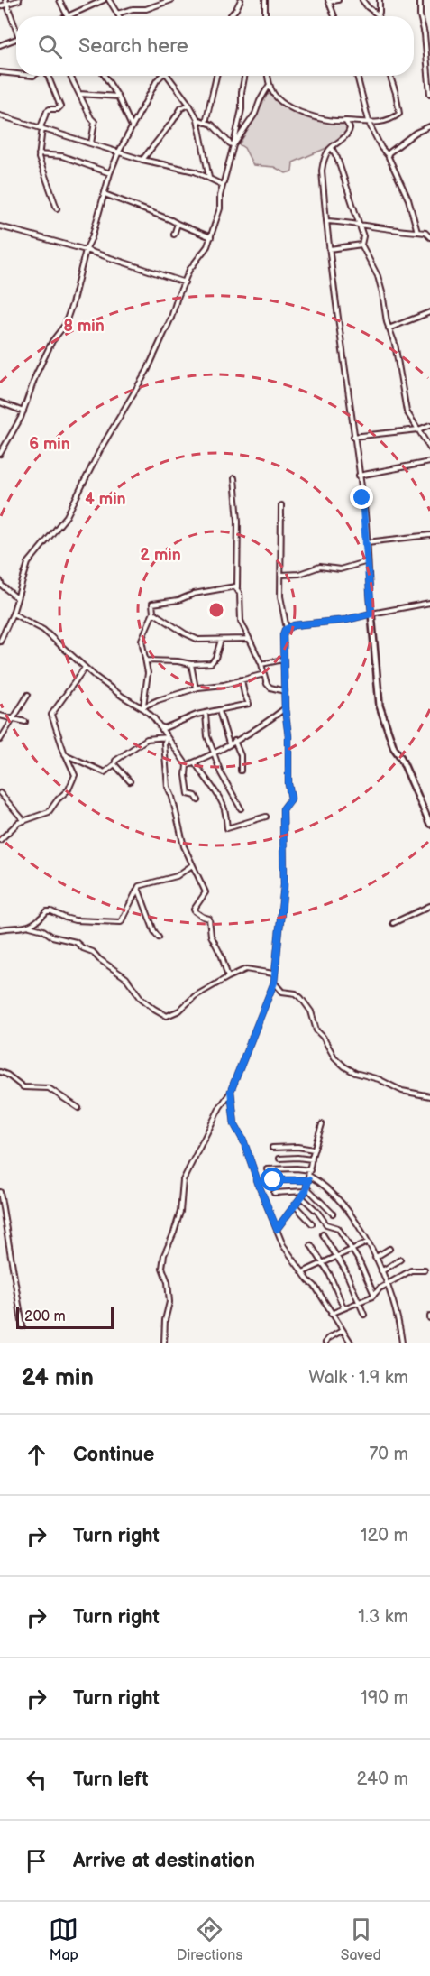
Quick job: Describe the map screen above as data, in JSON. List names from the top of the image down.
{
  "scale_bar": "200 m",
  "page": {
    "search": "Search here",
    "scale": "200 m",
    "heading": ["24 min", "Walk · 1.9 km"],
    "list": [
      ["Continue", "70 m"],
      ["Turn right", "120 m"],
      ["Turn right", "1.3 km"],
      ["Turn right", "190 m"],
      ["Turn left", "240 m"],
      "Arrive at destination"
    ],
    "nav": ["Map", "Directions", "Saved"]
  },
  "rings": [
    "8 min",
    "6 min",
    "4 min",
    "2 min"
  ]
}
